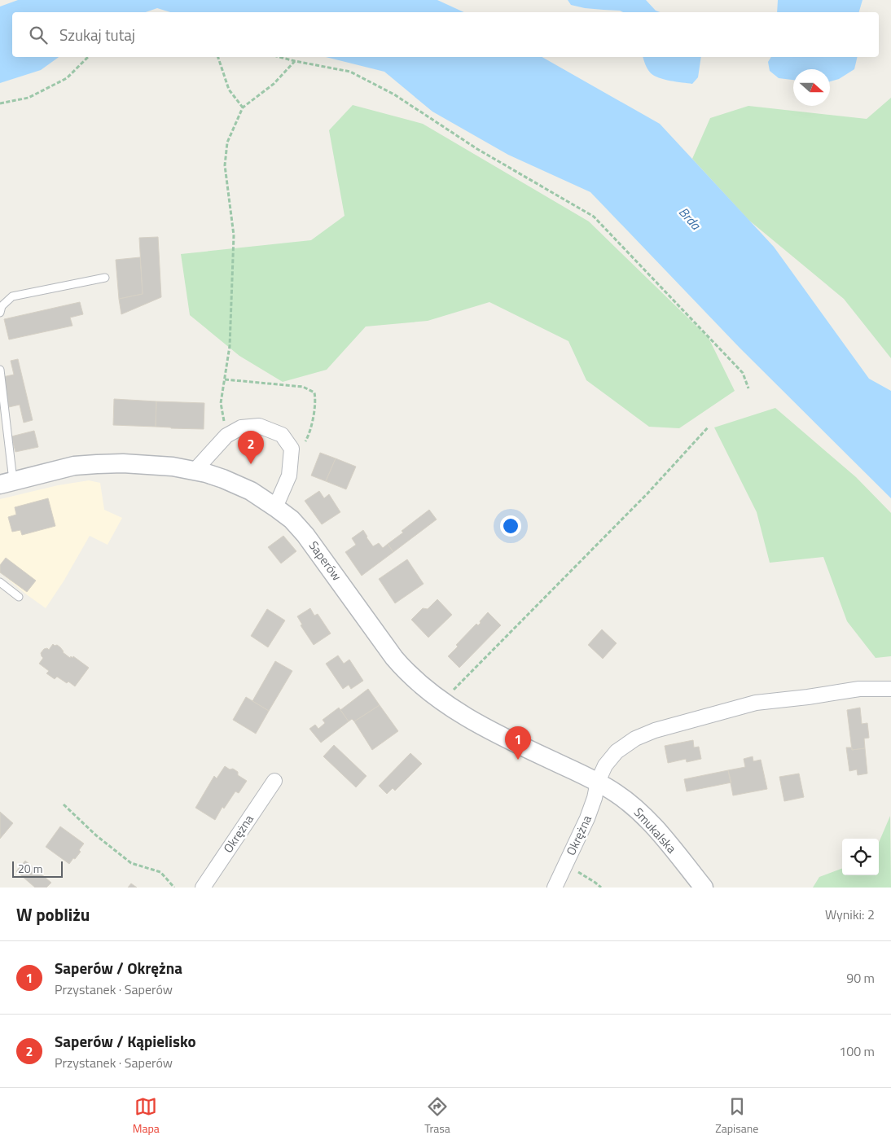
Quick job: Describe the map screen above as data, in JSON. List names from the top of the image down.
{
  "streets": {
    "street": ["Saperów", "Smukalska", "Okrężna"]
  },
  "crossings": [
    ["Saperów", "Smukalska"],
    ["Saperów", "Okrężna"],
    ["Smukalska", "Okrężna"]
  ],
  "water": ["Brda"],
  "scale_bar": "20 m",
  "north": "right",
  "page": {
    "search": "Szukaj tutaj",
    "pins": ["2", "1"],
    "scale": "20 m",
    "heading": ["W pobliżu", "Wyniki: 2"],
    "list": [
      {
        "mark": "1",
        "name": "Saperów / Okrężna",
        "note": "Przystanek · Saperów",
        "value": "90 m"
      },
      {
        "mark": "2",
        "name": "Saperów / Kąpielisko",
        "note": "Przystanek · Saperów",
        "value": "100 m"
      }
    ],
    "nav": ["Mapa", "Trasa", "Zapisane"]
  }
}
